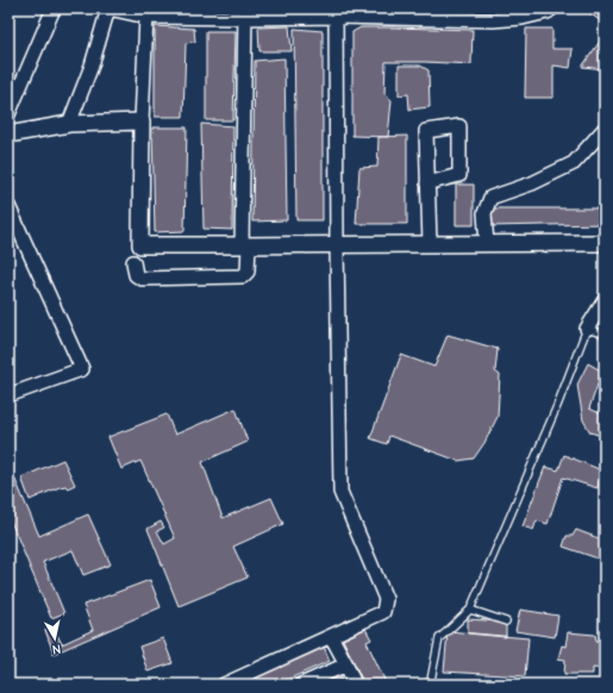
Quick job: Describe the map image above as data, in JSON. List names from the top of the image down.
{
  "north": "bottom"
}
